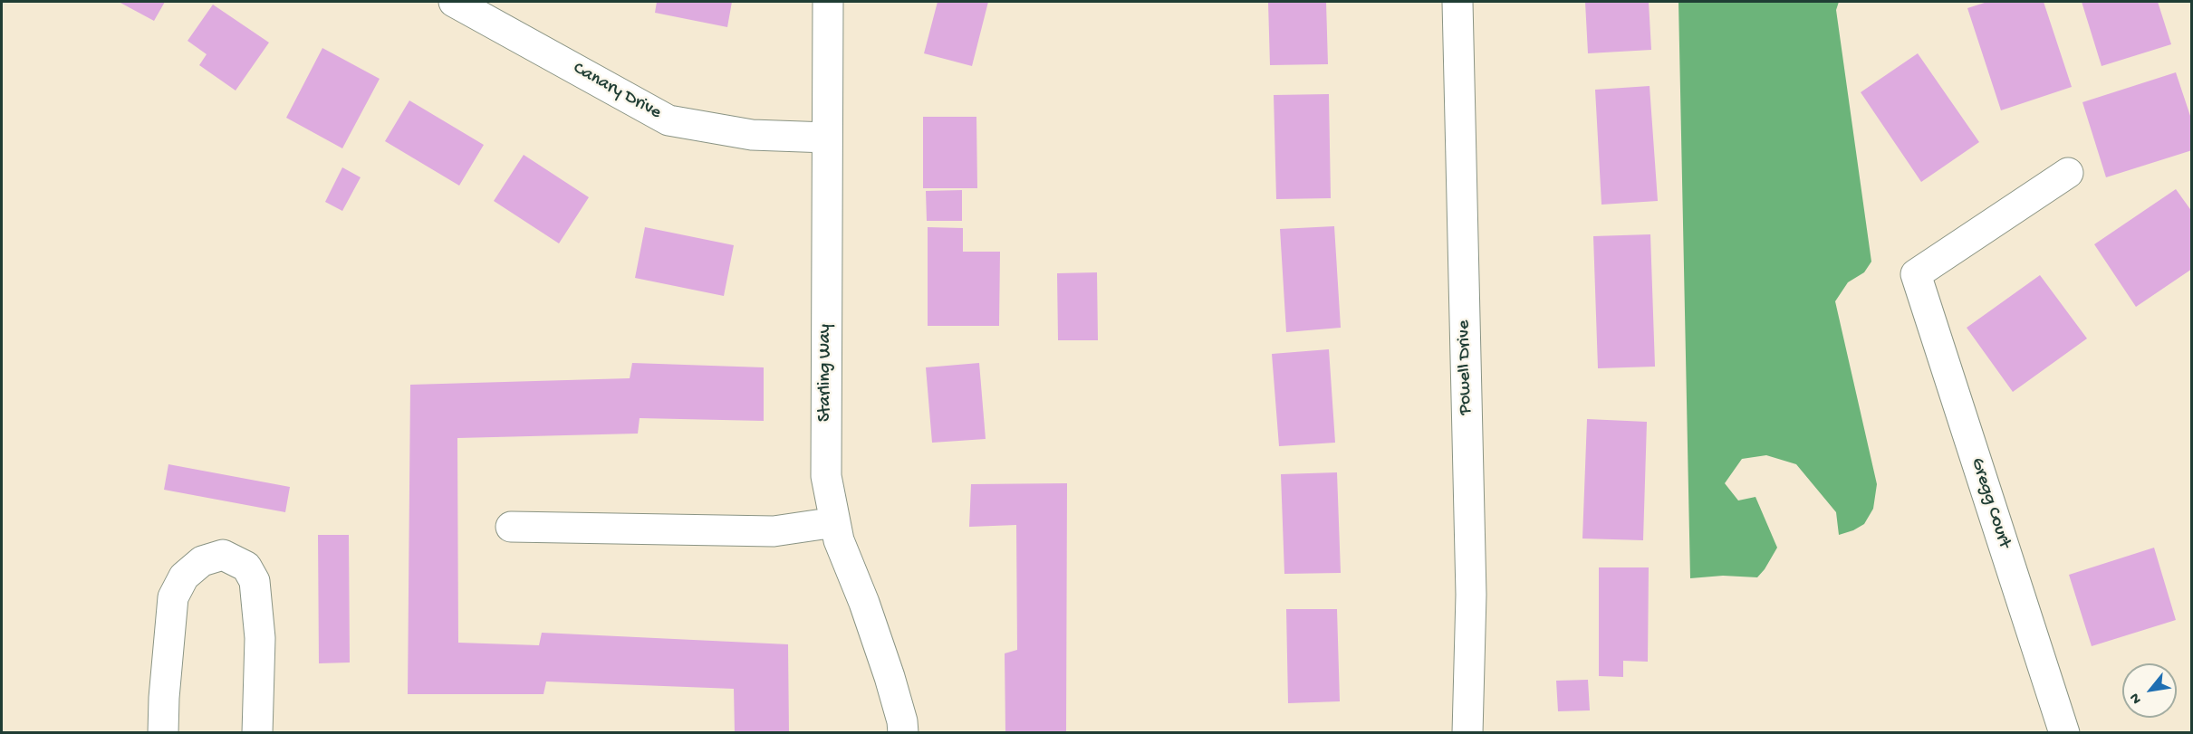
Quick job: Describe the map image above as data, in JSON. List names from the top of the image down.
{
  "streets": {
    "street": [
      "Canary Drive",
      "Powell Drive",
      "Starling Way",
      "Gregg Court"
    ]
  },
  "crossings": [
    ["Canary Drive", "Starling Way"]
  ],
  "north": "bottom left"
}
